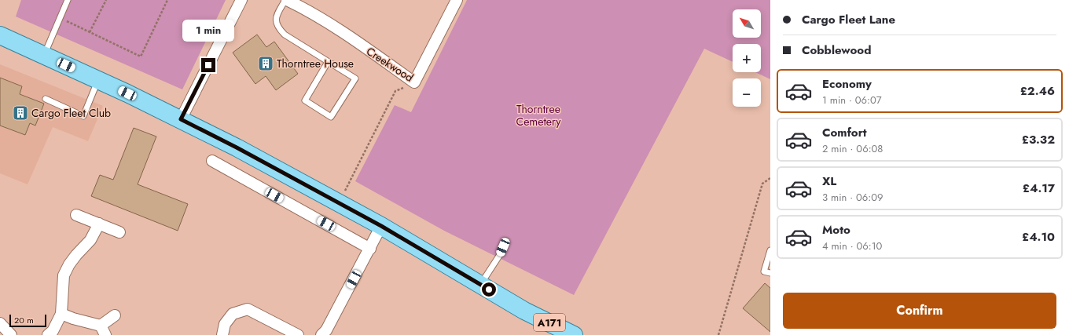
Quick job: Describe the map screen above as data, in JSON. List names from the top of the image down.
{
  "streets": {
    "main road": ["A171"],
    "street": ["Creekwood"]
  },
  "parks": ["Thorntree Cemetery"],
  "places": {
    "building": ["Thorntree House", "Cargo Fleet Club"]
  },
  "scale_bar": "20 m",
  "north": "top left",
  "page": {
    "banner": ["Cargo Fleet Lane", "Cobblewood"],
    "map_buttons": ["+", "−"],
    "bubble": "1 min",
    "list": [
      {
        "name": "Economy",
        "note": "1 min · 06:07",
        "value": "£2.46"
      },
      {
        "name": "Comfort",
        "note": "2 min · 06:08",
        "value": "£3.32"
      },
      {
        "name": "XL",
        "note": "3 min · 06:09",
        "value": "£4.17"
      },
      {
        "name": "Moto",
        "note": "4 min · 06:10",
        "value": "£4.10"
      }
    ],
    "buttons": "Confirm",
    "scale": "20 m"
  }
}
